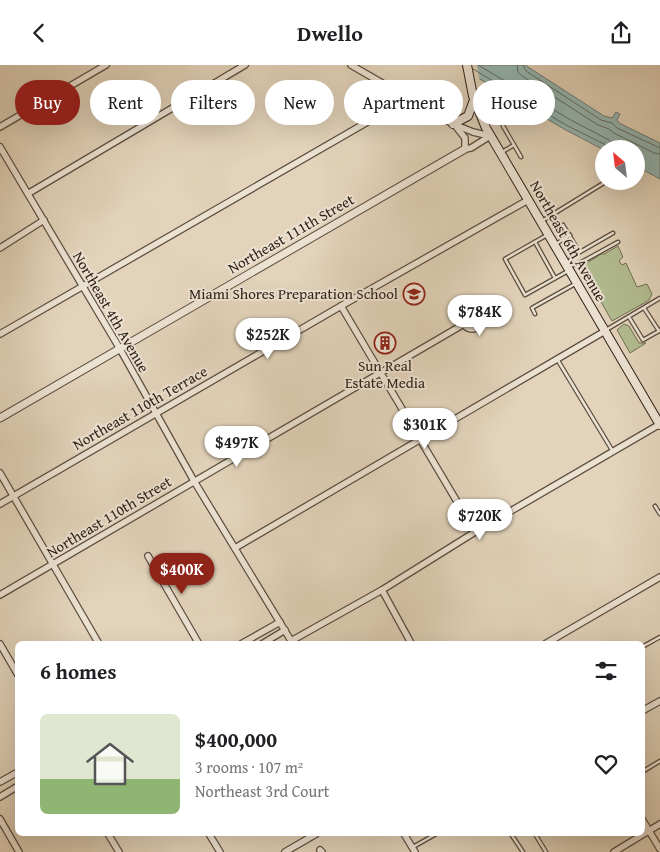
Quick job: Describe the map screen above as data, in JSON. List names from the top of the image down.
{
  "streets": {
    "main road": ["Northeast 6th Avenue"],
    "street": [
      "Northeast 111th Street",
      "Northeast 4th Avenue",
      "Northeast 110th Terrace",
      "Northeast 110th Street"
    ]
  },
  "crossings": [
    ["Northeast 111th Street", "Northeast 4th Avenue"],
    ["Northeast 6th Avenue", "Northeast 110th Terrace"],
    ["Northeast 4th Avenue", "Northeast 110th Terrace"],
    ["Northeast 4th Avenue", "Northeast 110th Street"]
  ],
  "places": {
    "school or university": ["Miami Shores Preparation School"],
    "building": ["Sun Real Estate Media"]
  },
  "north": "top left",
  "page": {
    "header": "Dwello",
    "chip": [
      "Buy",
      "Rent",
      "Filters",
      "New",
      "Apartment",
      "House"
    ],
    "price": [
      "$784K",
      "$252K",
      "$301K",
      "$497K",
      "$720K",
      "$400K"
    ],
    "heading": "6 homes",
    "list": [
      {
        "name": "$400,000",
        "note": "3 rooms · 107 m² · Northeast 3rd Court"
      }
    ]
  }
}
